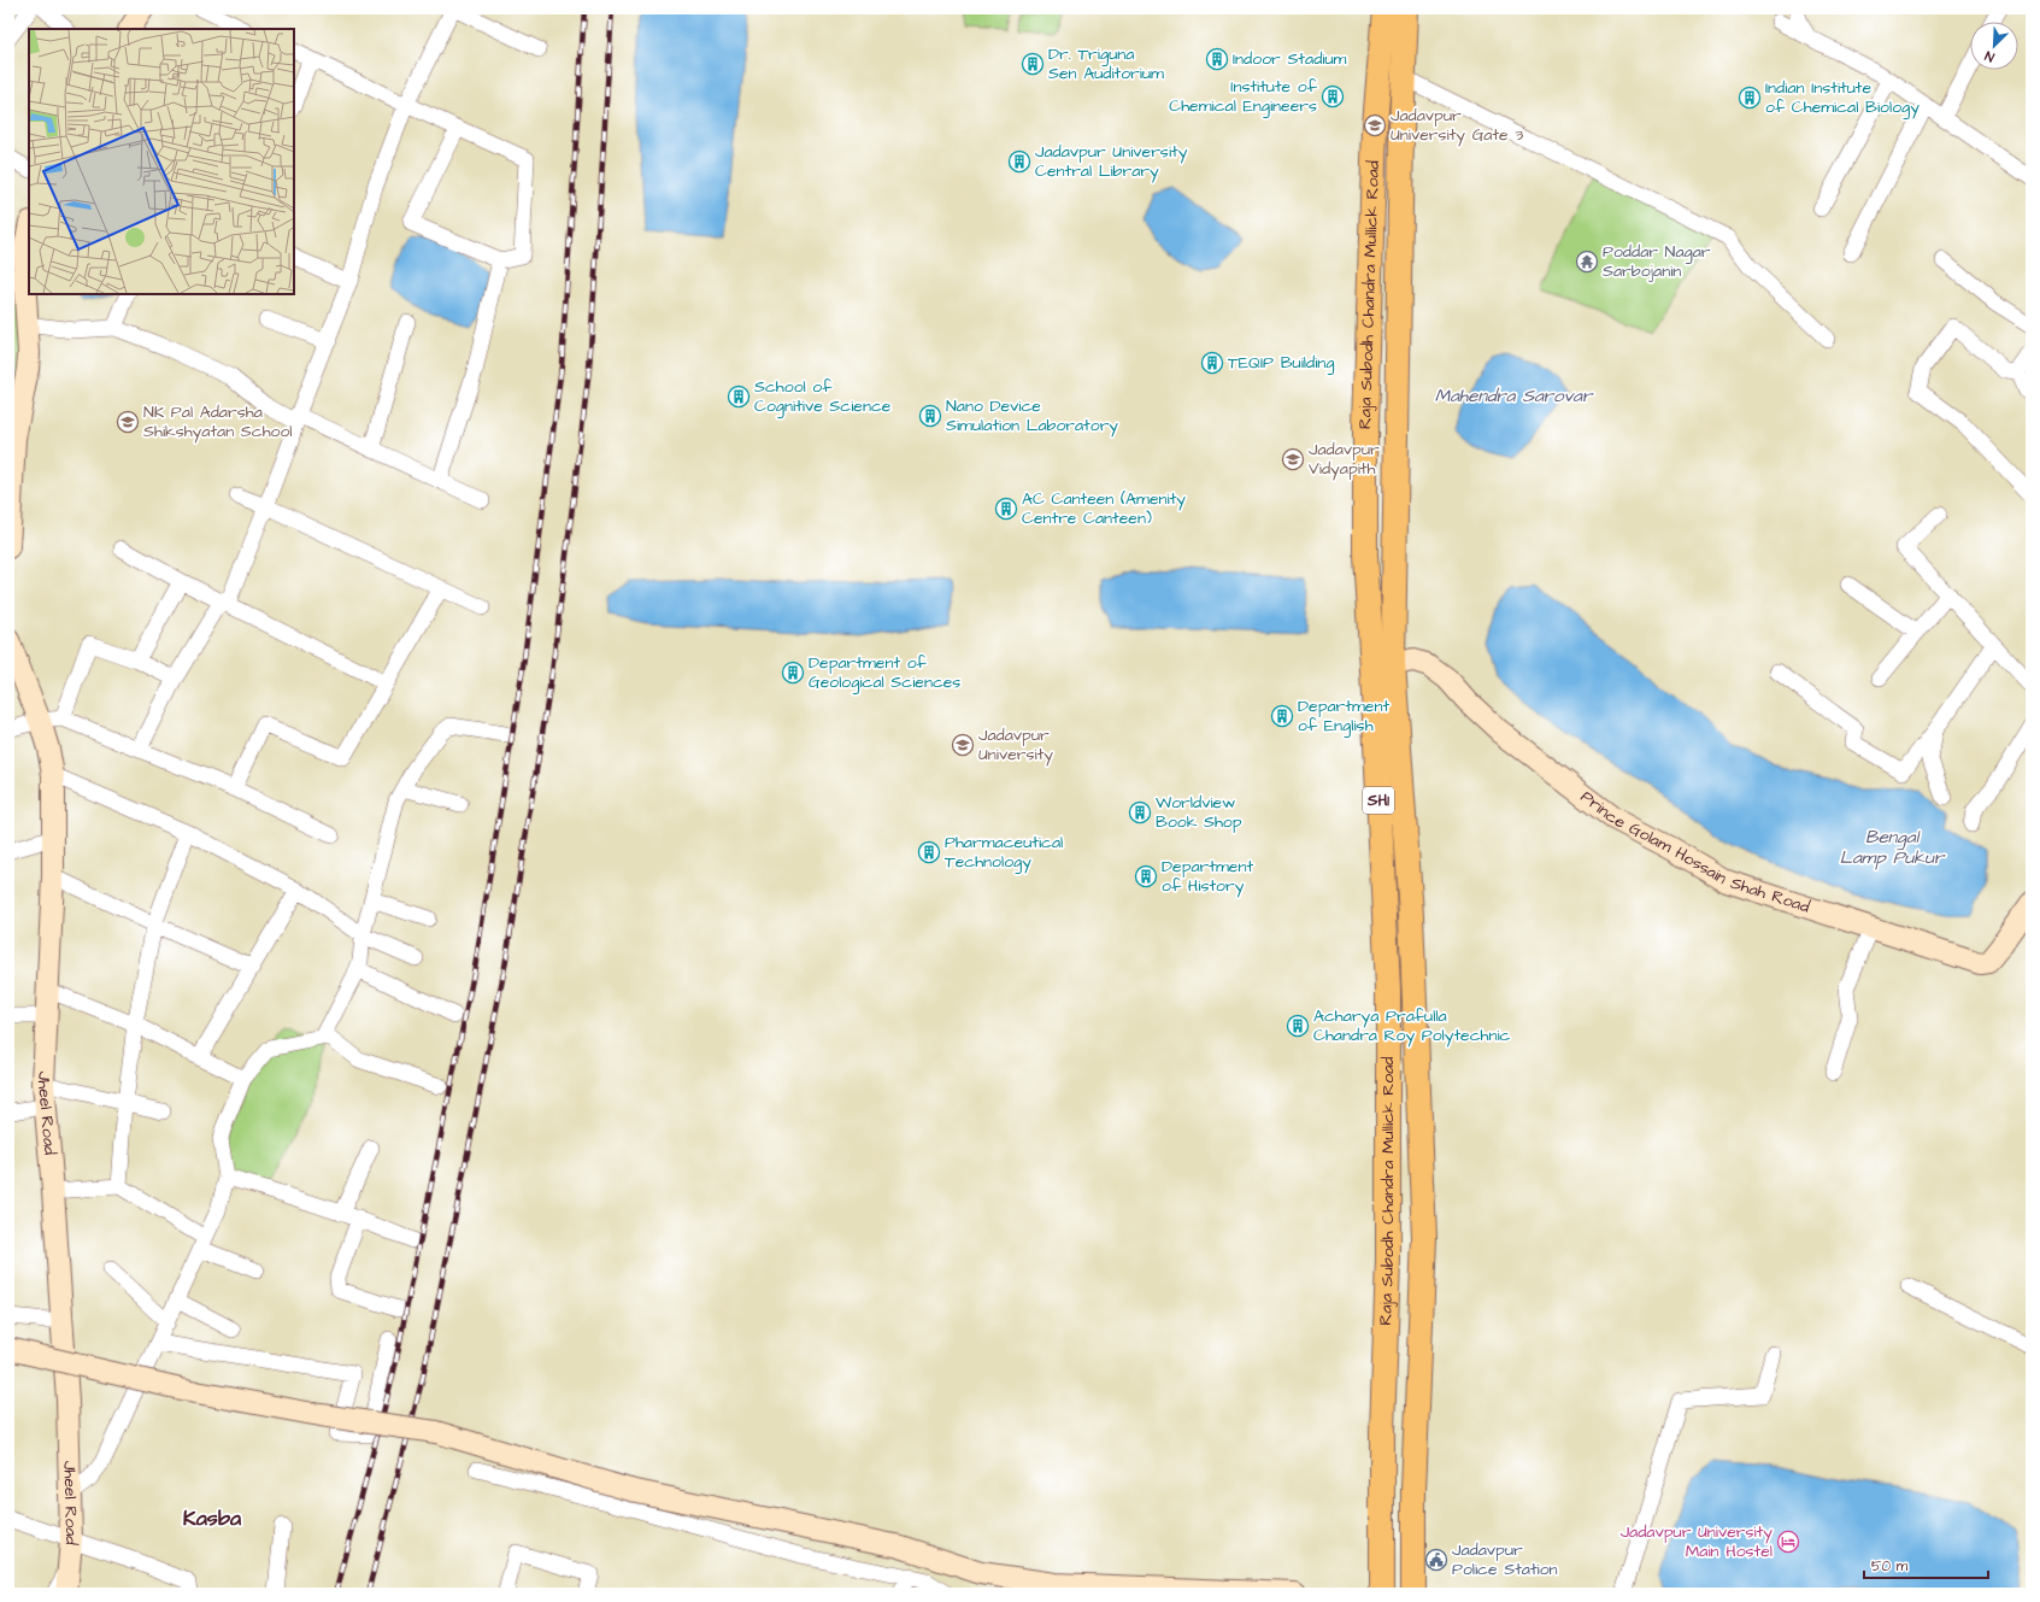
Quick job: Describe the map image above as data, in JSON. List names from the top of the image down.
{
  "streets": {
    "main road": ["Raja Subodh Chandra Mullick Road", "SH1"],
    "street": ["Prince Golam Hossain Shah Road", "Jheel Road"]
  },
  "crossings": [
    ["Raja Subodh Chandra Mullick Road", "Prince Golam Hossain Shah Road"]
  ],
  "districts": ["Kasba"],
  "water": ["Mahendra Sarovar", "Bengal Lamp Pukur"],
  "places": {
    "building": [
      "Indoor Stadium",
      "Dr. Triguna Sen Auditorium",
      "Institute of Chemical Engineers",
      "Indian Institute of Chemical Biology",
      "Jadavpur University Central Library",
      "TEQIP Building",
      "School of Cognitive Science",
      "Nano Device Simulation Laboratory",
      "AC Canteen (Amenity Centre Canteen)",
      "Department of Geological Sciences",
      "Department of English",
      "Worldview Book Shop",
      "Pharmaceutical Technology",
      "Department of History",
      "Acharya Prafulla Chandra Roy Polytechnic"
    ],
    "school or university": [
      "Jadavpur University Gate 3",
      "NK Pal Adarsha Shikshyatan School",
      "Jadavpur Vidyapith",
      "Jadavpur University"
    ],
    "temple": ["Poddar Nagar Sarbojanin"],
    "hotel": ["Jadavpur University Main Hostel"],
    "public building": ["Jadavpur Police Station"]
  },
  "scale_bar": "50 m",
  "north": "bottom left"
}
